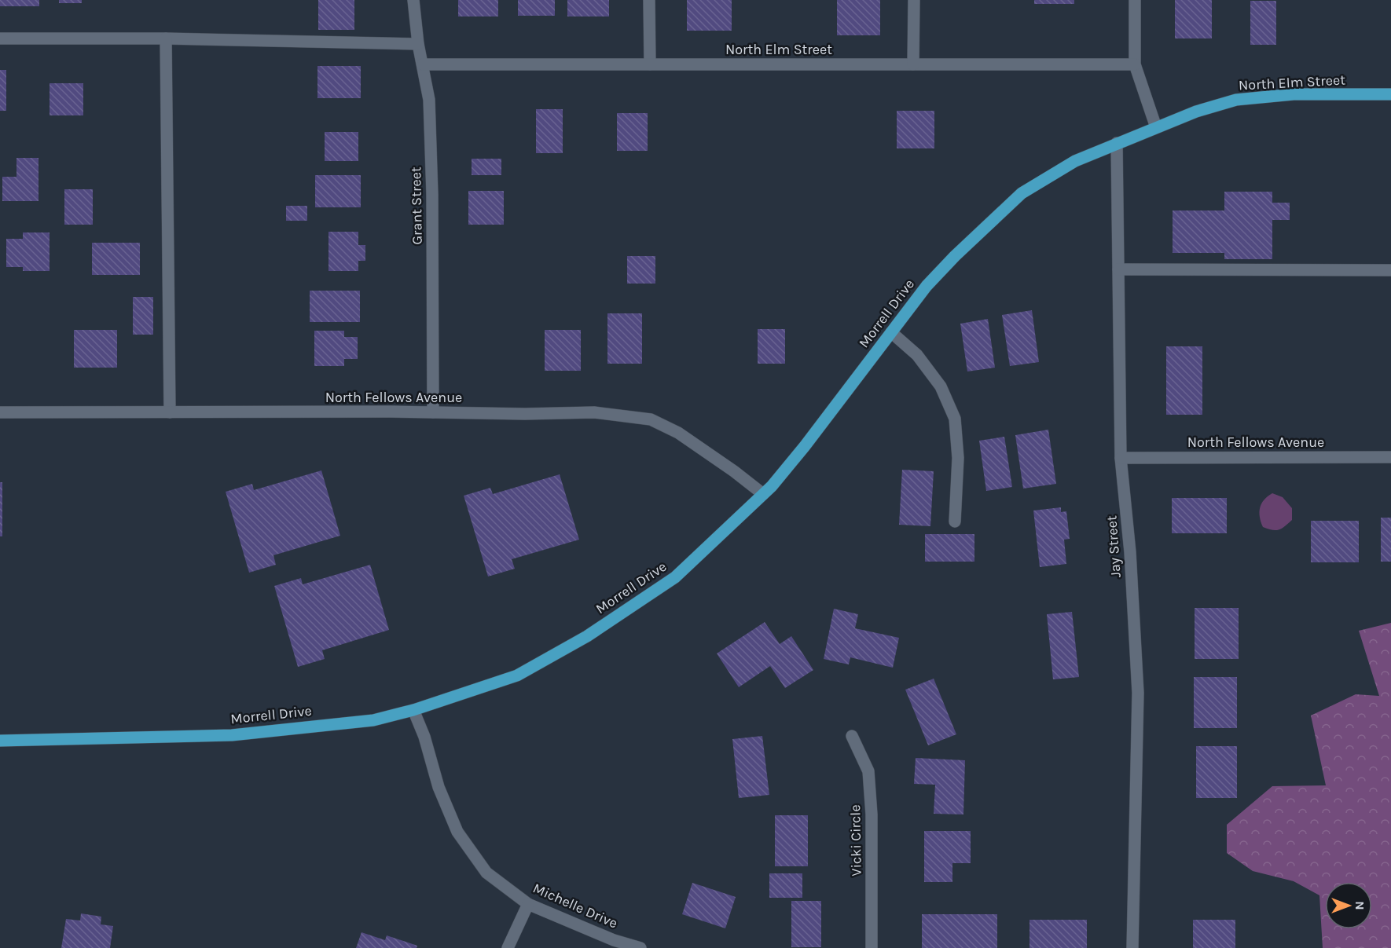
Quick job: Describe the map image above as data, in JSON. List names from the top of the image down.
{
  "streets": {
    "main road": ["North Elm Street", "Morrell Drive"],
    "street": [
      "Grant Street",
      "North Fellows Avenue",
      "Jay Street",
      "Vicki Circle",
      "Michelle Drive"
    ]
  },
  "crossings": [
    ["North Elm Street", "Grant Street"],
    ["North Elm Street", "Morrell Drive"],
    ["North Elm Street", "Jay Street"],
    ["Grant Street", "North Fellows Avenue"],
    ["Morrell Drive", "North Fellows Avenue"],
    ["Morrell Drive", "Jay Street"],
    ["Morrell Drive", "Michelle Drive"],
    ["North Fellows Avenue", "Jay Street"]
  ],
  "north": "right"
}
